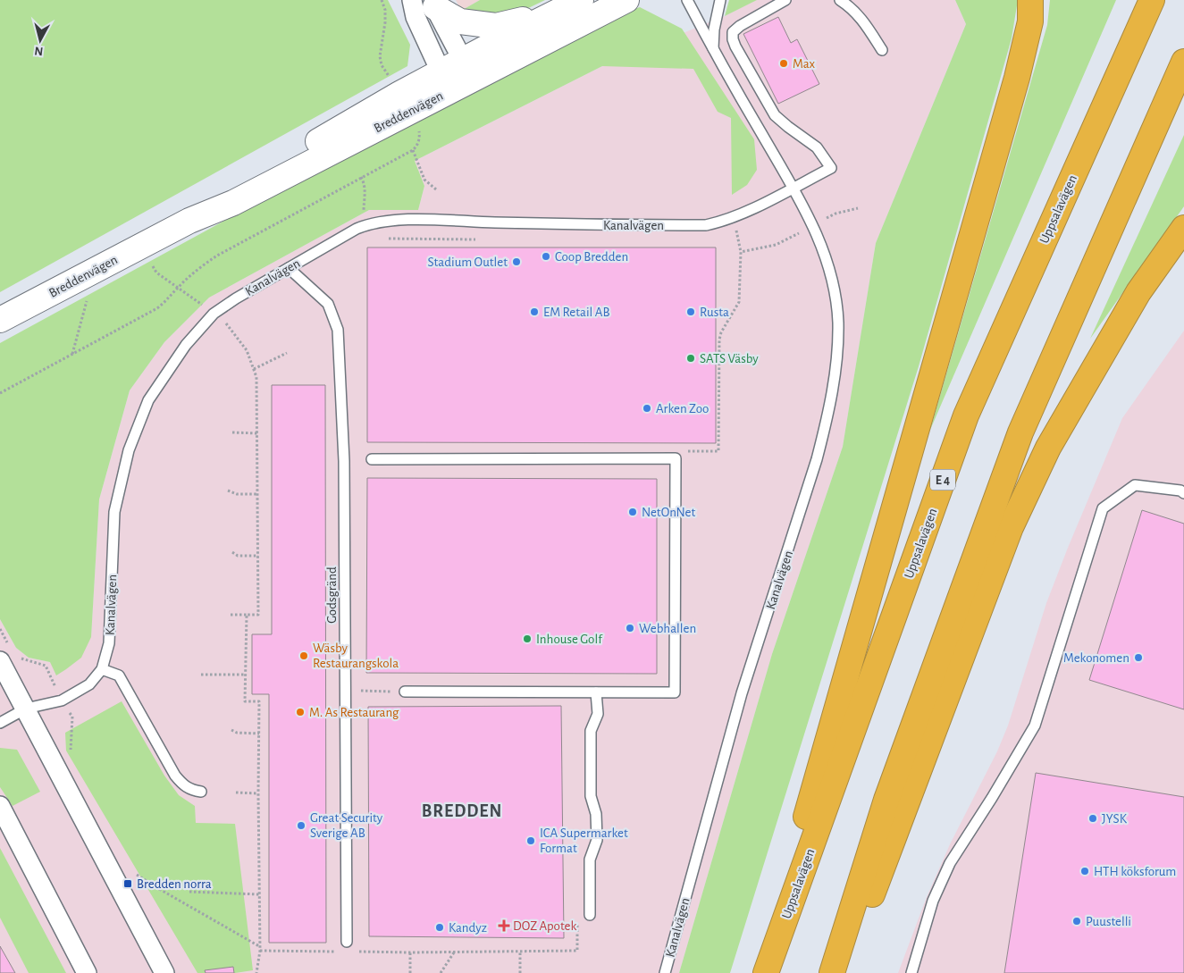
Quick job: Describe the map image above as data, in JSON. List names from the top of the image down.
{
  "streets": {
    "highway": ["Uppsalavägen", "E 4"],
    "street": ["Breddenvägen"],
    "lane": ["Kanalvägen", "Godsgränd"]
  },
  "crossings": [
    ["Kanalvägen", "Godsgränd"]
  ],
  "districts": ["BREDDEN"],
  "places": {
    "other": [
      "Max",
      "Coop Bredden",
      "Stadium Outlet",
      "EM Retail AB",
      "Rusta",
      "SATS Väsby",
      "Arken Zoo",
      "NetOnNet",
      "Webhallen",
      "Inhouse Golf",
      "Wäsby Restaurangskola",
      "Mekonomen",
      "M. As Restaurang",
      "JYSK",
      "Great Security Sverige AB",
      "ICA Supermarket Format",
      "HTH köksforum",
      "Puustelli",
      "Kandyz"
    ],
    "transit": ["Bredden norra"],
    "health": ["DOZ Apotek"]
  },
  "north": "bottom"
}
